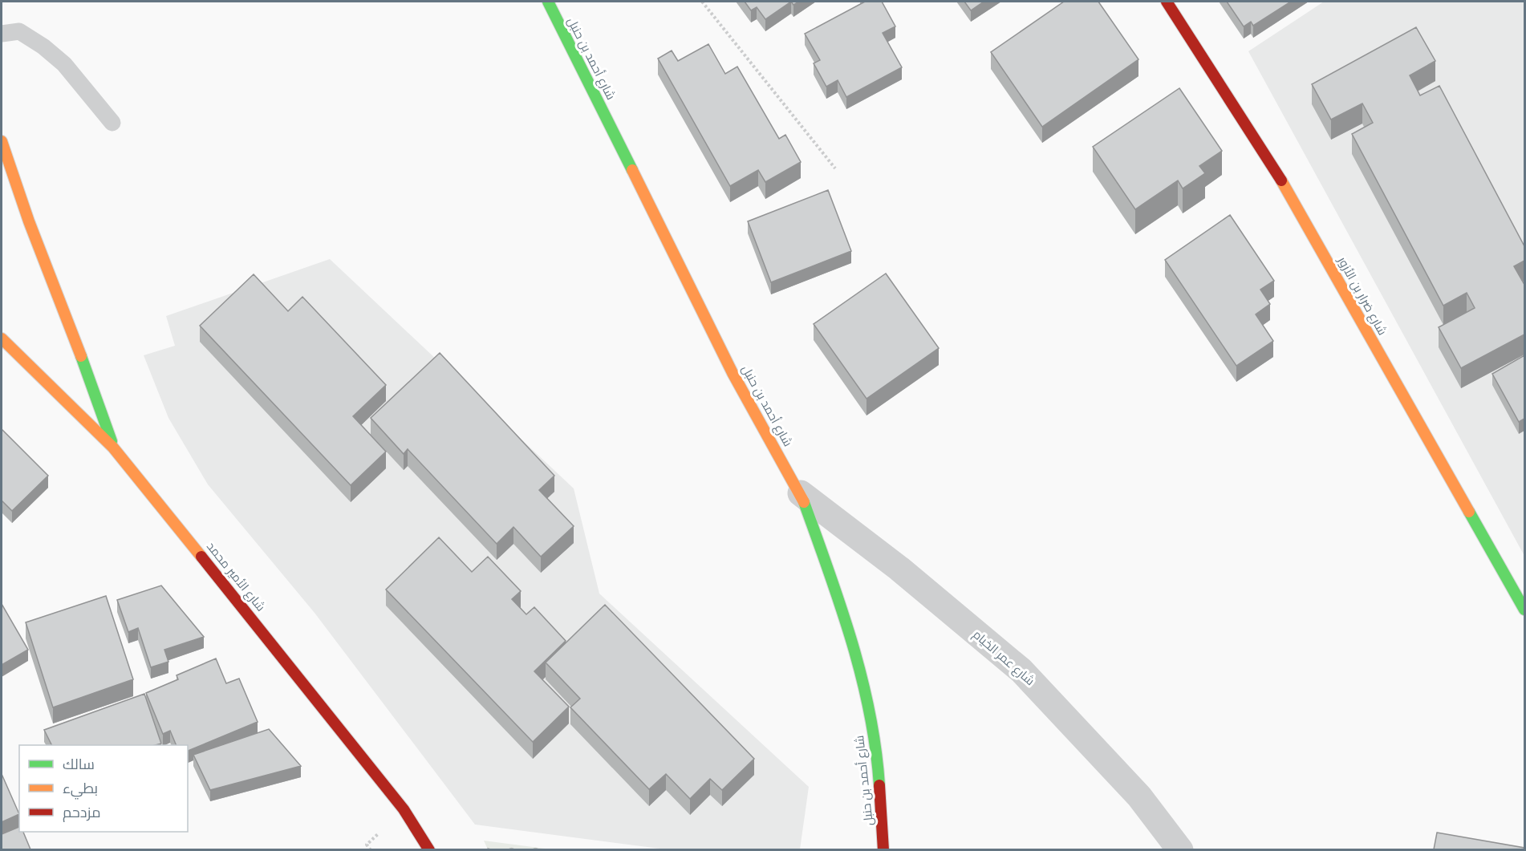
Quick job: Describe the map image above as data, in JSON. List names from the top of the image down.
{
  "streets": {
    "street": [
      "شارع أحمد بن حنبل",
      "شارع ضرار بن الأزور",
      "شارع الأمير محمد",
      "شارع عمر الخيام"
    ]
  },
  "crossings": [
    ["شارع أحمد بن حنبل", "شارع عمر الخيام"]
  ],
  "legend": ["سالك", "بطيء", "مزدحم"]
}
